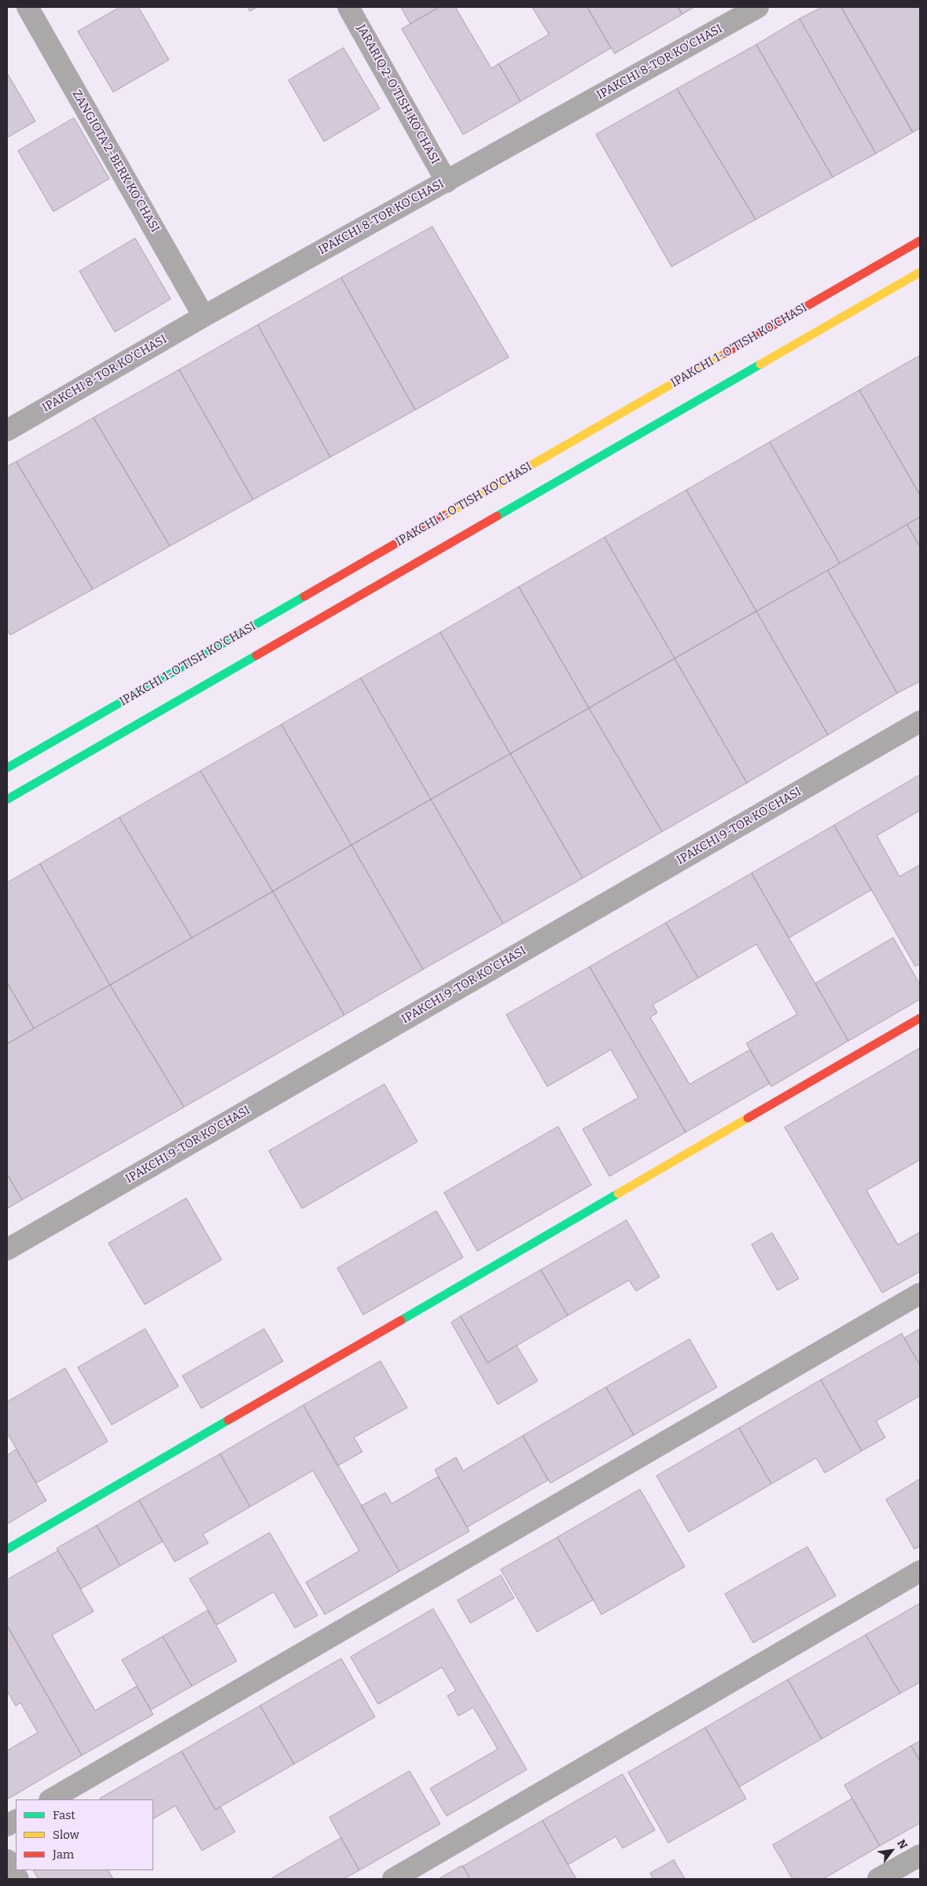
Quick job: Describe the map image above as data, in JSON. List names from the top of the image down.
{
  "streets": {
    "main road": ["IPAKCHI 1-O'TISH KO'CHASI"],
    "street": [
      "IPAKCHI 8-TOR KO'CHASI",
      "JARARIQ 2-O'TISH KO'CHASI",
      "ZANGIOTA 2-BERK KO'CHASI",
      "IPAKCHI 9-TOR KO'CHASI"
    ]
  },
  "crossings": [
    ["IPAKCHI 8-TOR KO'CHASI", "JARARIQ 2-O'TISH KO'CHASI"],
    ["IPAKCHI 8-TOR KO'CHASI", "ZANGIOTA 2-BERK KO'CHASI"]
  ],
  "legend": ["Fast", "Slow", "Jam"],
  "north": "top right"
}
